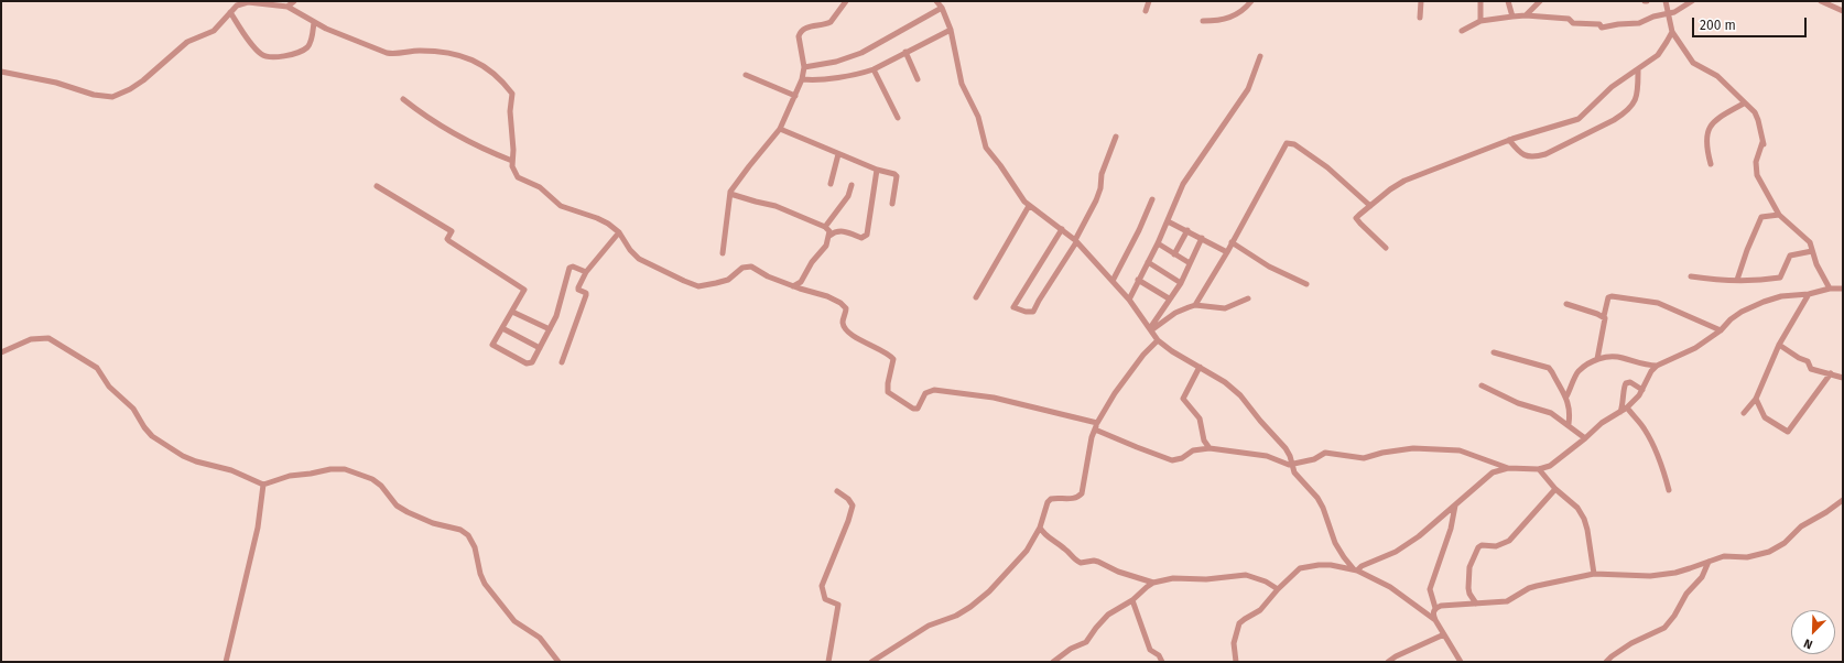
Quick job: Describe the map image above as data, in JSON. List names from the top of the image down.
{
  "scale_bar": "200 m",
  "north": "bottom left"
}
